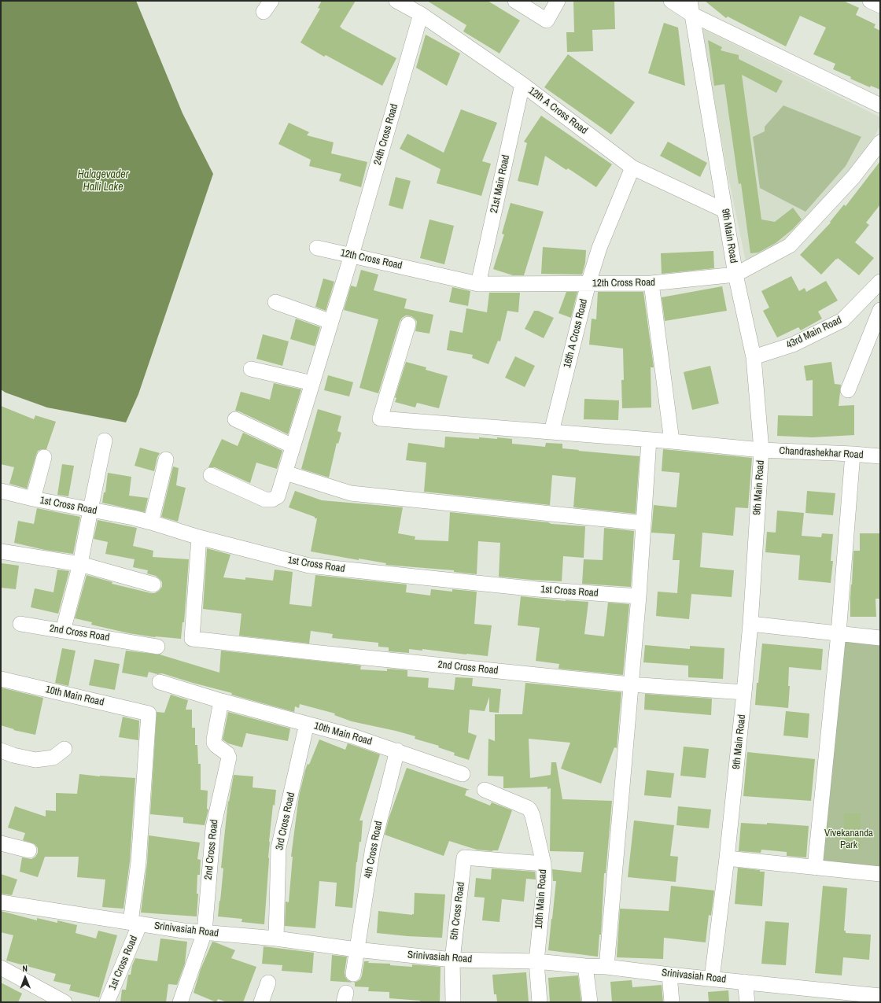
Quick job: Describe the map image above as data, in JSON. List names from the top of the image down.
{
  "streets": {
    "street": [
      "12th A Cross Road",
      "24th Cross Road",
      "21st Main Road",
      "9th Main Road",
      "12th Cross Road",
      "43rd Main Road",
      "16th A Cross Road",
      "Chandrashekhar Road",
      "1st Cross Road",
      "2nd Cross Road",
      "10th Main Road",
      "3rd Cross Road",
      "4th Cross Road",
      "5th Cross Road",
      "Srinivasiah Road"
    ]
  },
  "crossings": [
    ["12th A Cross Road", "24th Cross Road"],
    ["12th A Cross Road", "21st Main Road"],
    ["12th A Cross Road", "9th Main Road"],
    ["12th A Cross Road", "16th A Cross Road"],
    ["24th Cross Road", "12th Cross Road"],
    ["21st Main Road", "12th Cross Road"],
    ["9th Main Road", "12th Cross Road"],
    ["9th Main Road", "43rd Main Road"],
    ["9th Main Road", "Chandrashekhar Road"],
    ["9th Main Road", "2nd Cross Road"],
    ["9th Main Road", "Srinivasiah Road"],
    ["12th Cross Road", "16th A Cross Road"],
    ["16th A Cross Road", "Chandrashekhar Road"],
    ["1st Cross Road", "2nd Cross Road"],
    ["1st Cross Road", "10th Main Road"],
    ["1st Cross Road", "Srinivasiah Road"],
    ["2nd Cross Road", "10th Main Road"],
    ["2nd Cross Road", "Srinivasiah Road"],
    ["10th Main Road", "3rd Cross Road"],
    ["10th Main Road", "4th Cross Road"],
    ["10th Main Road", "5th Cross Road"],
    ["10th Main Road", "Srinivasiah Road"],
    ["3rd Cross Road", "Srinivasiah Road"],
    ["4th Cross Road", "Srinivasiah Road"],
    ["5th Cross Road", "Srinivasiah Road"]
  ],
  "water": ["Halagevader Halli Lake"],
  "parks": ["Vivekananda Park"],
  "north": "top"
}
